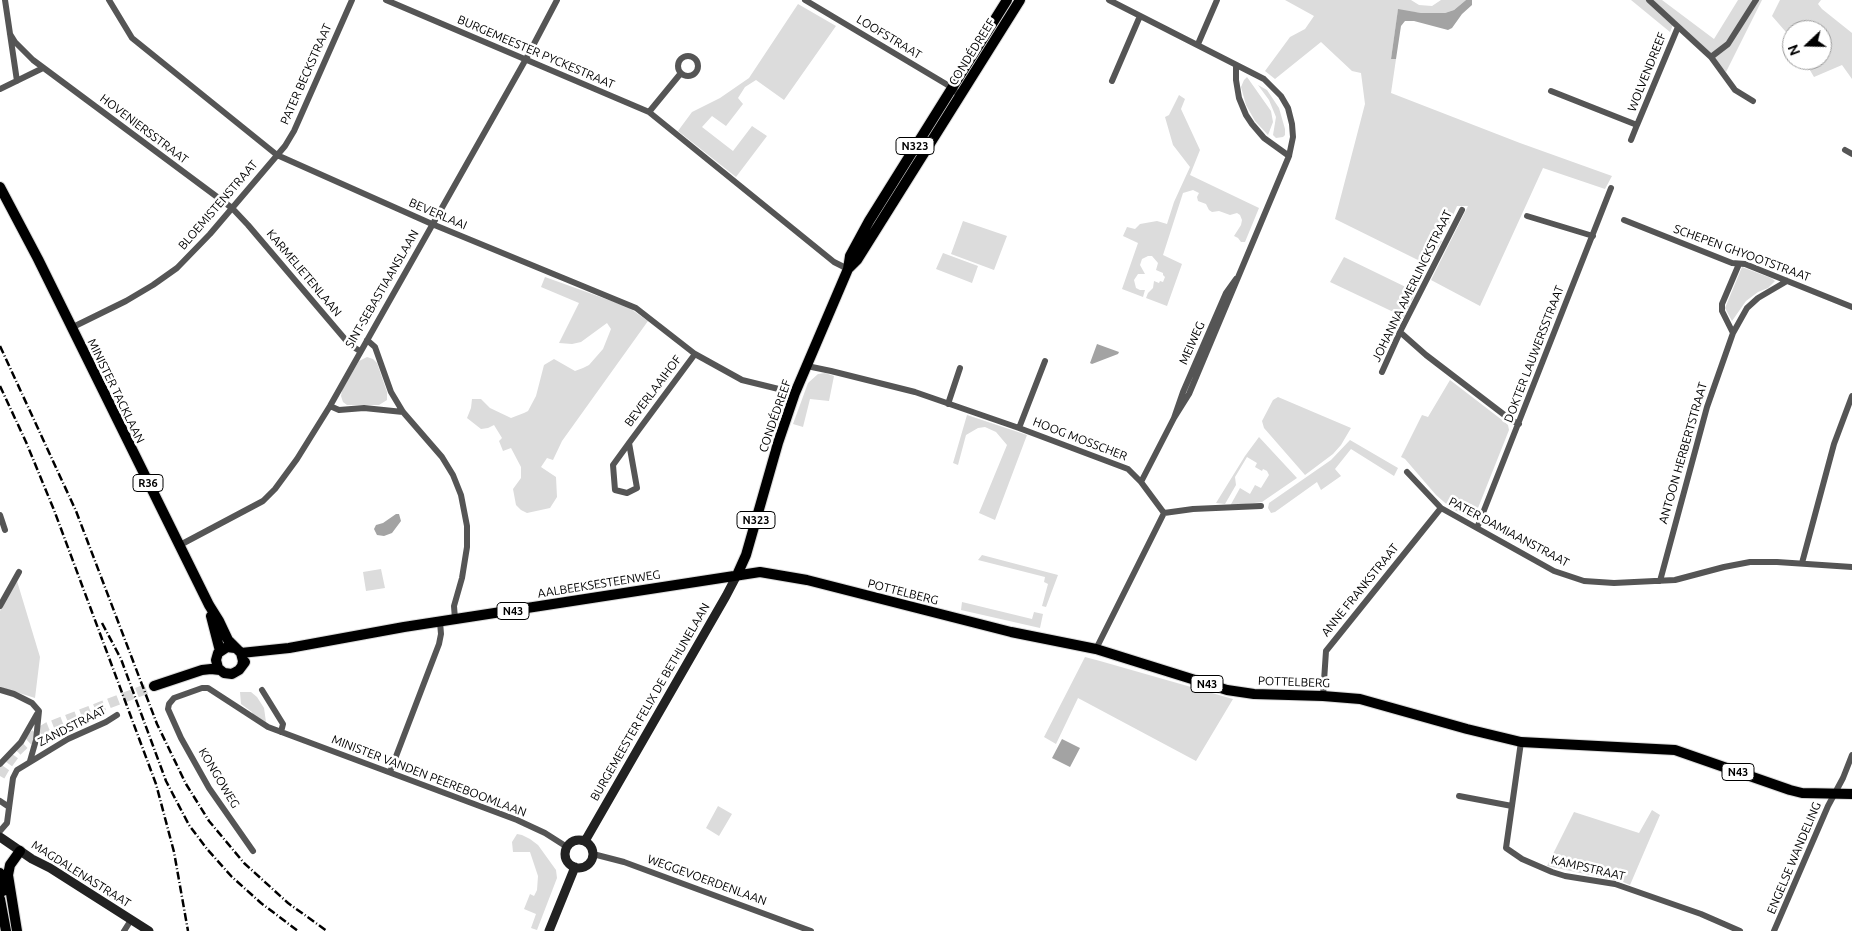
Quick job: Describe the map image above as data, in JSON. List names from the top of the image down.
{
  "streets": {
    "main road": [
      "CONDÉDREEF",
      "N323",
      "MINISTER TACKLAAN",
      "R36",
      "AALBEEKSESTEENWEG",
      "POTTELBERG",
      "N43"
    ],
    "street": [
      "LOOFSTRAAT",
      "BURGEMEESTER PYCKESTRAAT",
      "WOLVENDREEF",
      "PATER BECKSTRAAT",
      "HOVENIERSSTRAAT",
      "BLOEMISTENSTRAAT",
      "BEVERLAAI",
      "SCHEPEN GHYOOTSTRAAT",
      "KARMELIETENLAAN",
      "JOHANNA AMERLINCKSTRAAT",
      "SINT-SEBASTIAANSLAAN",
      "MEIWEG",
      "DOKTER LAUWERSSTRAAT",
      "BEVERLAAIHOF",
      "HOOG MOSSCHER",
      "ANTOON HERBERTSTRAAT",
      "PATER DAMIAANSTRAAT",
      "ANNE FRANKSTRAAT",
      "BURGEMEESTER FELIX DE BETHUNELAAN",
      "ZANDSTRAAT",
      "MINISTER VANDEN PEEREBOOMLAAN",
      "KONGOWEG",
      "ENGELSE WANDELING",
      "KAMPSTRAAT",
      "MAGDALENASTRAAT",
      "WEGGEVOERDENLAAN"
    ]
  },
  "crossings": [
    ["LOOFSTRAAT", "CONDÉDREEF"],
    ["BURGEMEESTER PYCKESTRAAT", "CONDÉDREEF"],
    ["BURGEMEESTER PYCKESTRAAT", "SINT-SEBASTIAANSLAAN"],
    ["CONDÉDREEF", "BEVERLAAI"],
    ["CONDÉDREEF", "HOOG MOSSCHER"],
    ["CONDÉDREEF", "AALBEEKSESTEENWEG"],
    ["CONDÉDREEF", "POTTELBERG"],
    ["CONDÉDREEF", "BURGEMEESTER FELIX DE BETHUNELAAN"],
    ["PATER BECKSTRAAT", "BLOEMISTENSTRAAT"],
    ["PATER BECKSTRAAT", "BEVERLAAI"],
    ["HOVENIERSSTRAAT", "BLOEMISTENSTRAAT"],
    ["HOVENIERSSTRAAT", "KARMELIETENLAAN"],
    ["BLOEMISTENSTRAAT", "BEVERLAAI"],
    ["BLOEMISTENSTRAAT", "KARMELIETENLAAN"],
    ["BLOEMISTENSTRAAT", "MINISTER TACKLAAN"],
    ["BEVERLAAI", "SINT-SEBASTIAANSLAAN"],
    ["BEVERLAAI", "BEVERLAAIHOF"],
    ["SCHEPEN GHYOOTSTRAAT", "ANTOON HERBERTSTRAAT"],
    ["KARMELIETENLAAN", "SINT-SEBASTIAANSLAAN"],
    ["SINT-SEBASTIAANSLAAN", "MINISTER TACKLAAN"],
    ["MEIWEG", "HOOG MOSSCHER"],
    ["DOKTER LAUWERSSTRAAT", "PATER DAMIAANSTRAAT"],
    ["MINISTER TACKLAAN", "R36"],
    ["MINISTER TACKLAAN", "AALBEEKSESTEENWEG"],
    ["ANTOON HERBERTSTRAAT", "PATER DAMIAANSTRAAT"],
    ["R36", "AALBEEKSESTEENWEG"],
    ["PATER DAMIAANSTRAAT", "ANNE FRANKSTRAAT"],
    ["AALBEEKSESTEENWEG", "POTTELBERG"],
    ["AALBEEKSESTEENWEG", "BURGEMEESTER FELIX DE BETHUNELAAN"],
    ["ANNE FRANKSTRAAT", "POTTELBERG"],
    ["POTTELBERG", "BURGEMEESTER FELIX DE BETHUNELAAN"],
    ["POTTELBERG", "ENGELSE WANDELING"],
    ["POTTELBERG", "KAMPSTRAAT"],
    ["BURGEMEESTER FELIX DE BETHUNELAAN", "MINISTER VANDEN PEEREBOOMLAAN"],
    ["BURGEMEESTER FELIX DE BETHUNELAAN", "WEGGEVOERDENLAAN"],
    ["MINISTER VANDEN PEEREBOOMLAAN", "KONGOWEG"],
    ["MINISTER VANDEN PEEREBOOMLAAN", "WEGGEVOERDENLAAN"]
  ],
  "north": "left"
}
